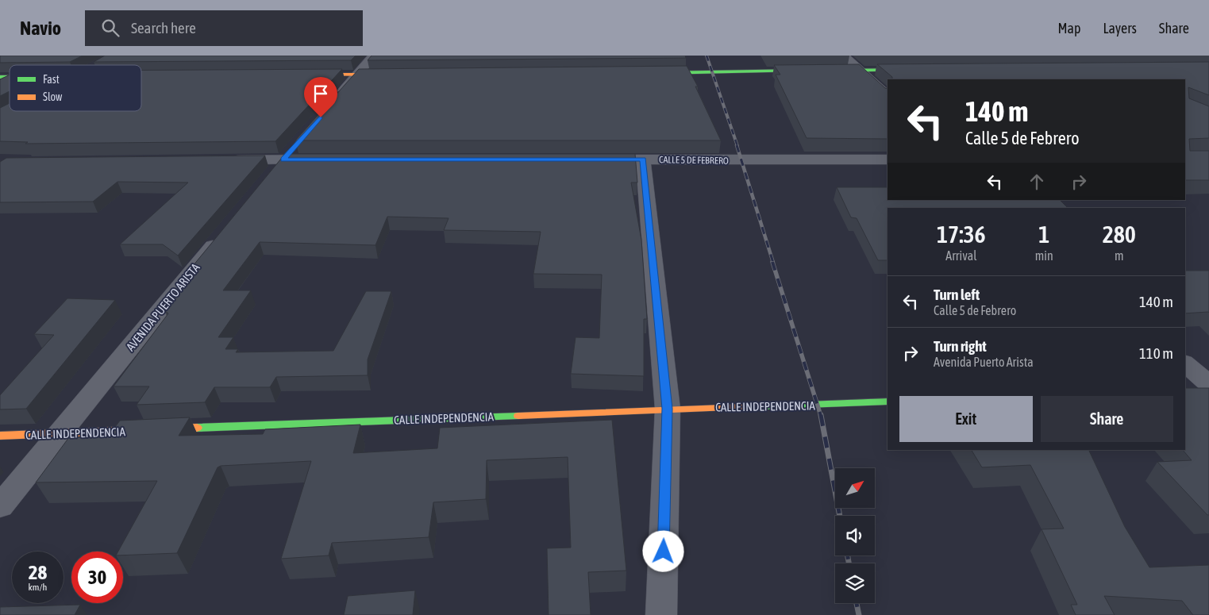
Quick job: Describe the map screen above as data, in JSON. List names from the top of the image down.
{
  "streets": {
    "street": ["CALLE 5 DE FEBRERO", "AVENIDA PUERTO ARISTA", "CALLE INDEPENDENCIA"]
  },
  "crossings": [
    ["AVENIDA PUERTO ARISTA", "CALLE INDEPENDENCIA"]
  ],
  "legend": ["Fast", "Slow"],
  "north": "top right",
  "page": {
    "header": "Navio",
    "search": "Search here",
    "nav": ["Map", "Layers", "Share"],
    "turn": ["140 m", "Calle 5 de Febrero"],
    "eta": [
      "17:36",
      "Arrival",
      "1",
      "min",
      "280",
      "m"
    ],
    "list": [
      {
        "name": "Turn left",
        "note": "Calle 5 de Febrero",
        "value": "140 m"
      },
      {
        "name": "Turn right",
        "note": "Avenida Puerto Arista",
        "value": "110 m"
      }
    ],
    "buttons": ["Exit", "Share"],
    "speed": "28 km/h",
    "limit": "30"
  }
}
